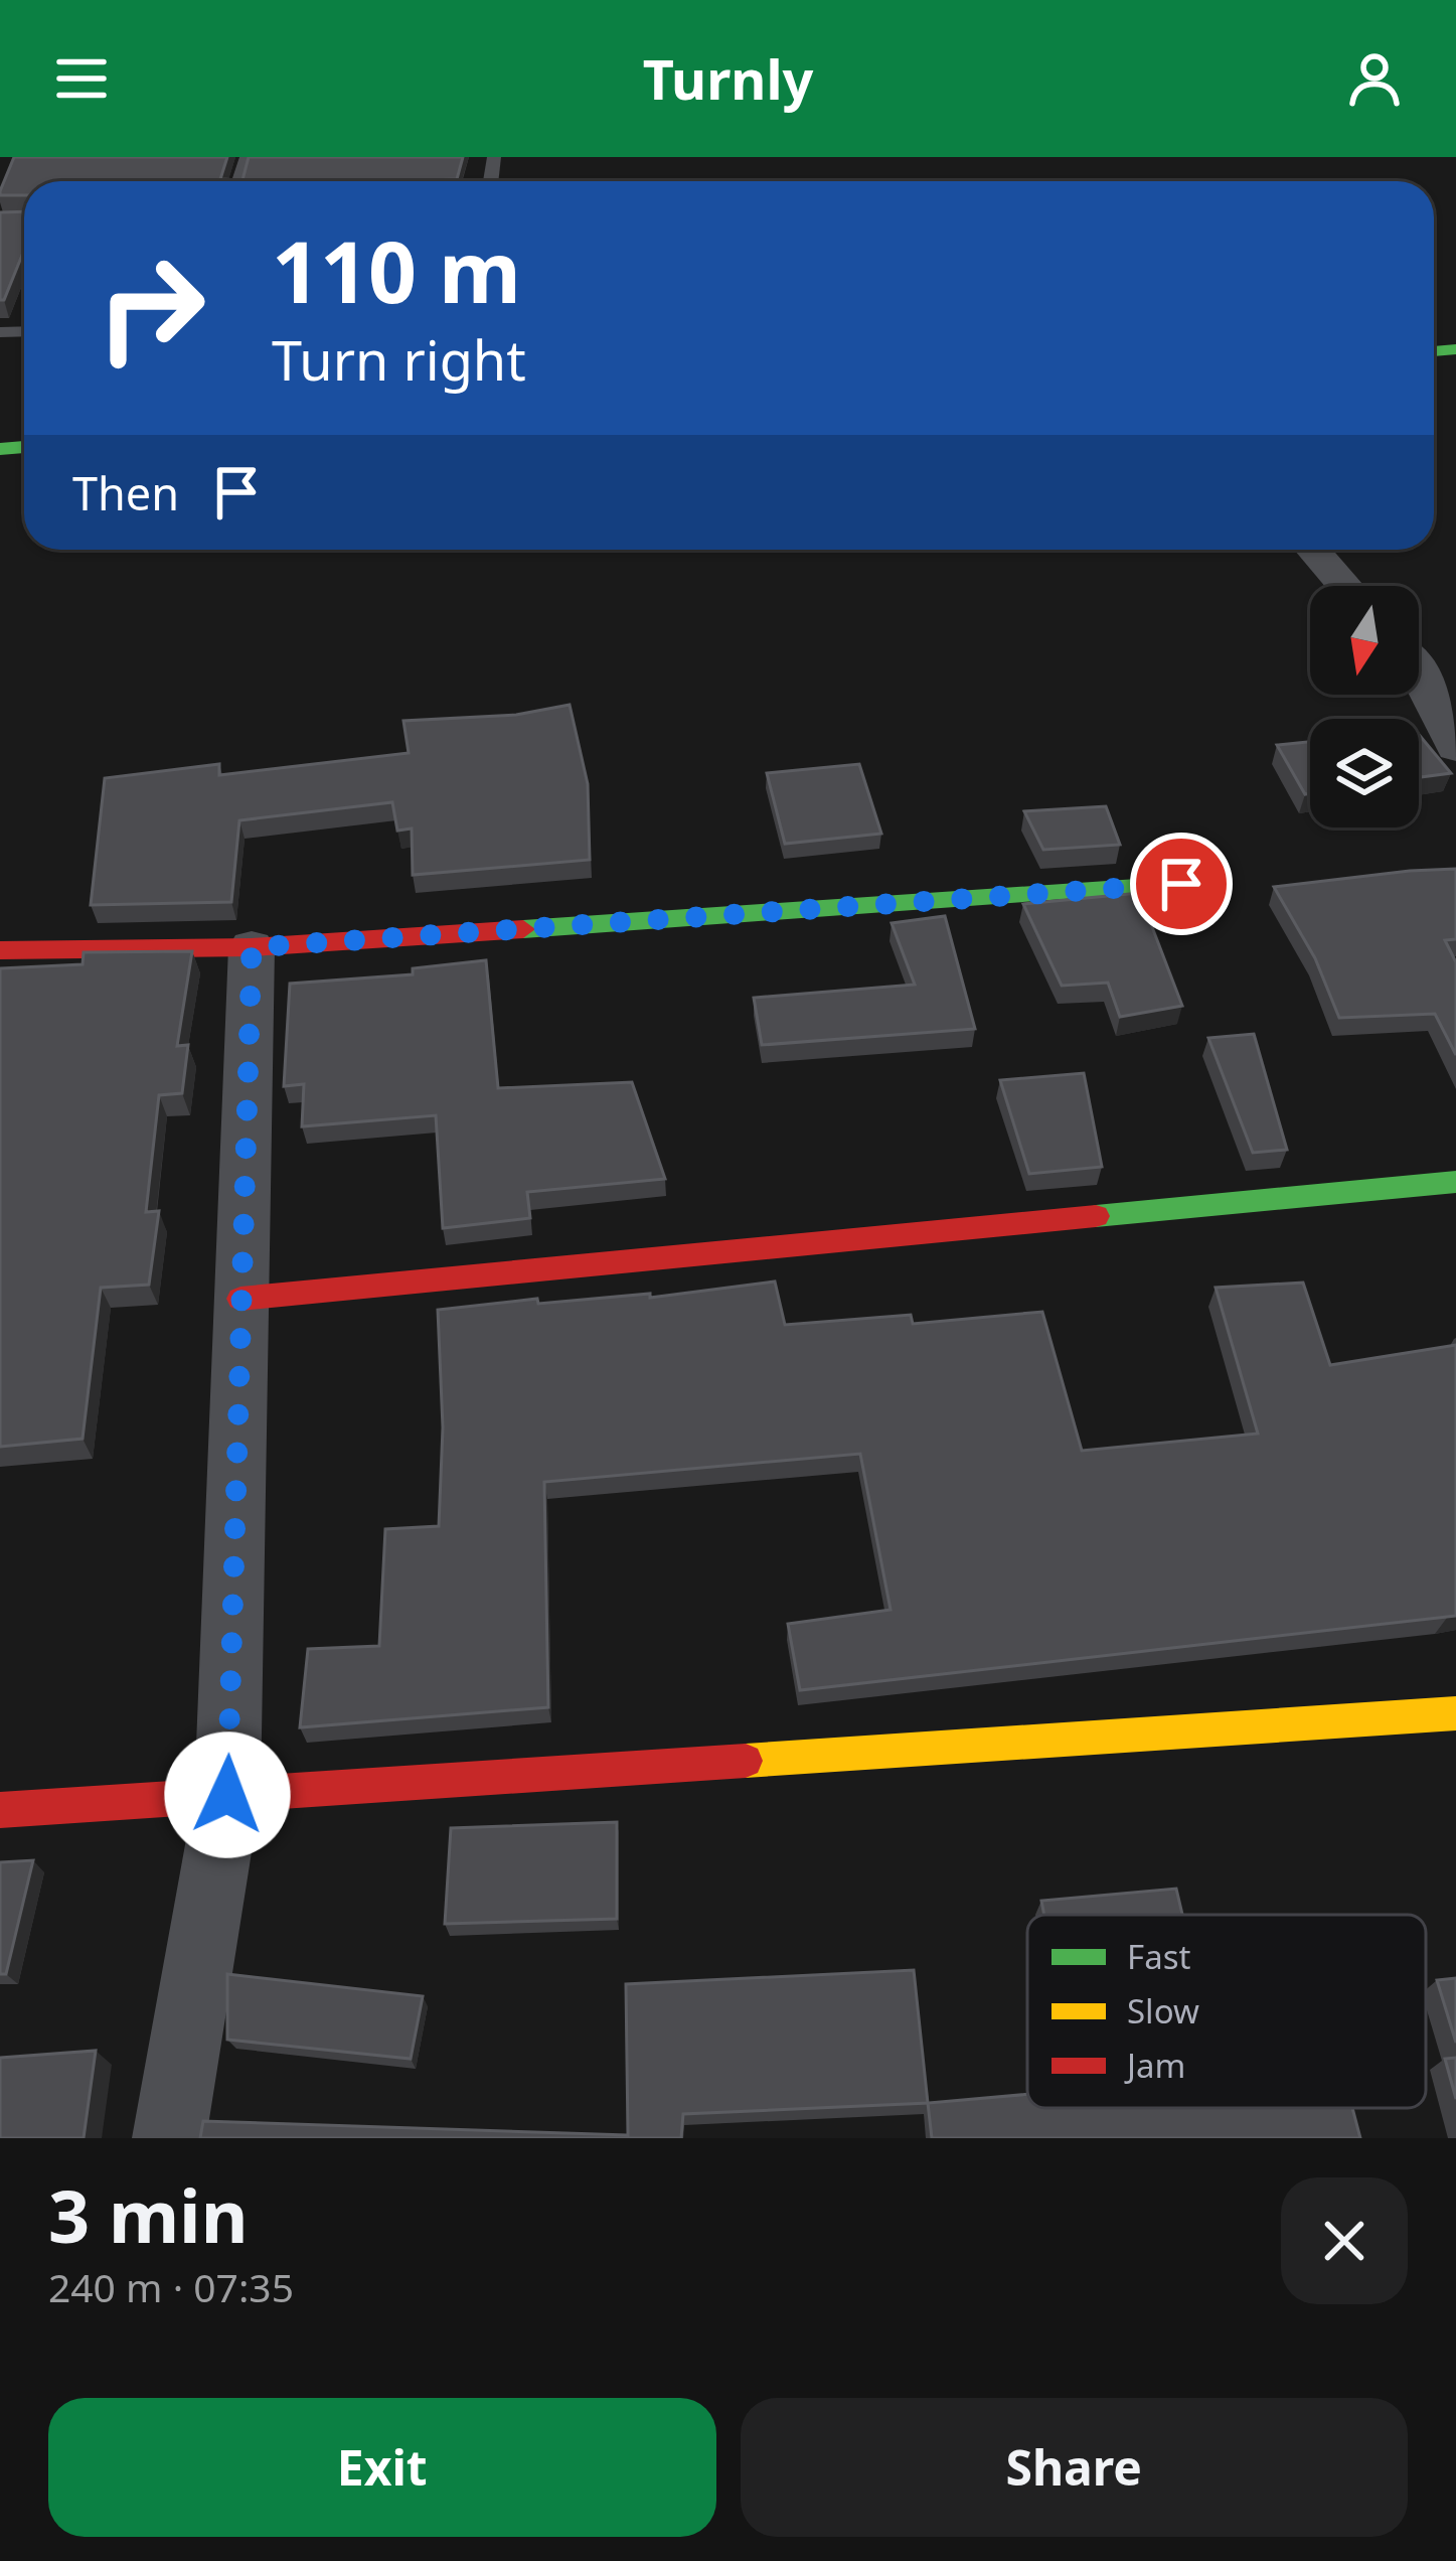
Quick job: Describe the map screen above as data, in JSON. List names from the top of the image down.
{
  "legend": ["Fast", "Slow", "Jam"],
  "north": "bottom",
  "page": {
    "header": "Turnly",
    "turn": ["110 m", "Turn right"],
    "then": "Then",
    "heading": ["3 min", "240 m · 07:35"],
    "buttons": ["Exit", "Share"]
  }
}
